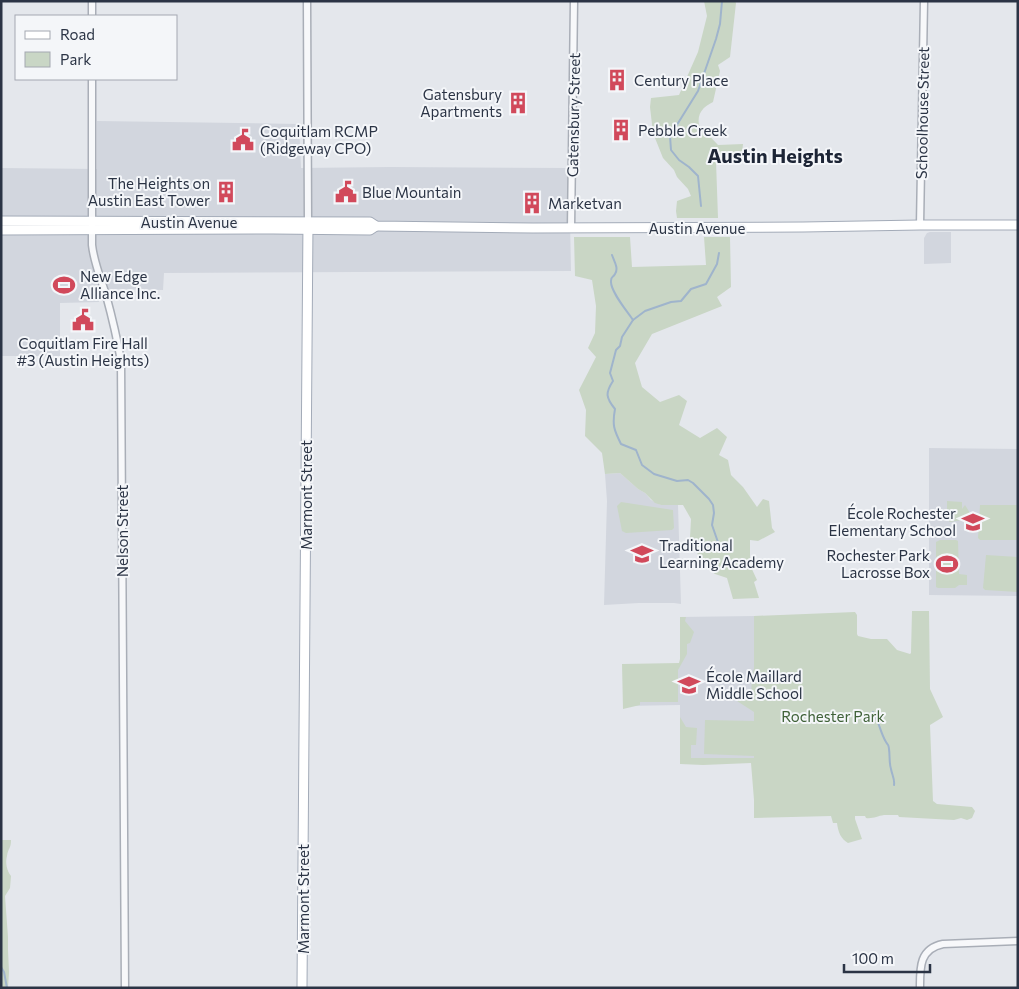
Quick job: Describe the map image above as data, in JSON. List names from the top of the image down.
{
  "streets": {
    "main road": ["Austin Avenue", "Marmont Street"],
    "street": ["Schoolhouse Street", "Gatensbury Street", "Nelson Street"]
  },
  "crossings": [
    ["Schoolhouse Street", "Austin Avenue"],
    ["Gatensbury Street", "Austin Avenue"],
    ["Austin Avenue", "Marmont Street"],
    ["Austin Avenue", "Nelson Street"]
  ],
  "districts": ["Austin Heights"],
  "parks": ["Rochester Park"],
  "places": {
    "building": [
      "Century Place",
      "Gatensbury Apartments",
      "Pebble Creek",
      "The Heights on Austin East Tower",
      "Marketvan"
    ],
    "public building": ["Coquitlam RCMP (Ridgeway CPO)", "Blue Mountain", "Coquitlam Fire Hall #3 (Austin Heights)"],
    "sports": ["New Edge Alliance Inc.", "Rochester Park Lacrosse Box"],
    "school or university": ["École Rochester Elementary School", "Traditional Learning Academy", "École Maillard Middle School"]
  },
  "legend": ["Road", "Park"],
  "scale_bar": "100 m"
}
